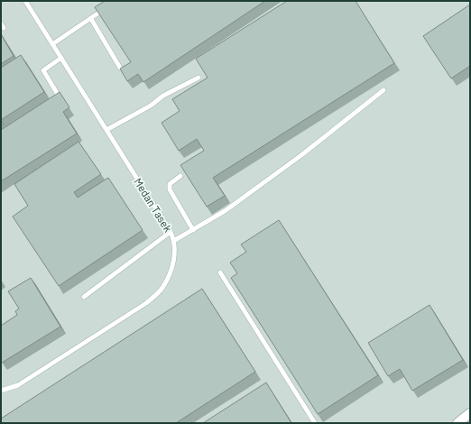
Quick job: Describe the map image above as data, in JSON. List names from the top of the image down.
{
  "streets": {
    "lane": ["Medan Tasek"]
  }
}
